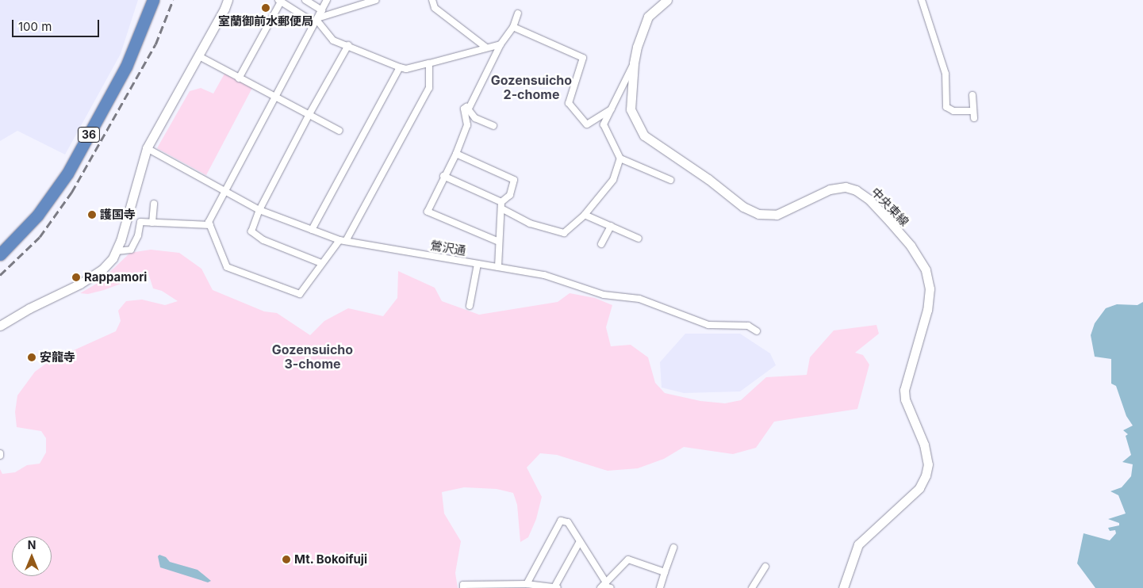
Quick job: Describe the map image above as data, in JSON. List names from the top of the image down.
{
  "streets": {
    "highway": ["36"],
    "main road": ["中央東線"],
    "street": ["鶯沢通"]
  },
  "districts": ["Gozensuicho 2-chome", "Gozensuicho 3-chome"],
  "places": [
    "室蘭御前水郵便局",
    "護国寺",
    "Rappamori",
    "安龍寺",
    "Mt. Bokoifuji"
  ],
  "scale_bar": "100 m",
  "north": "top"
}
